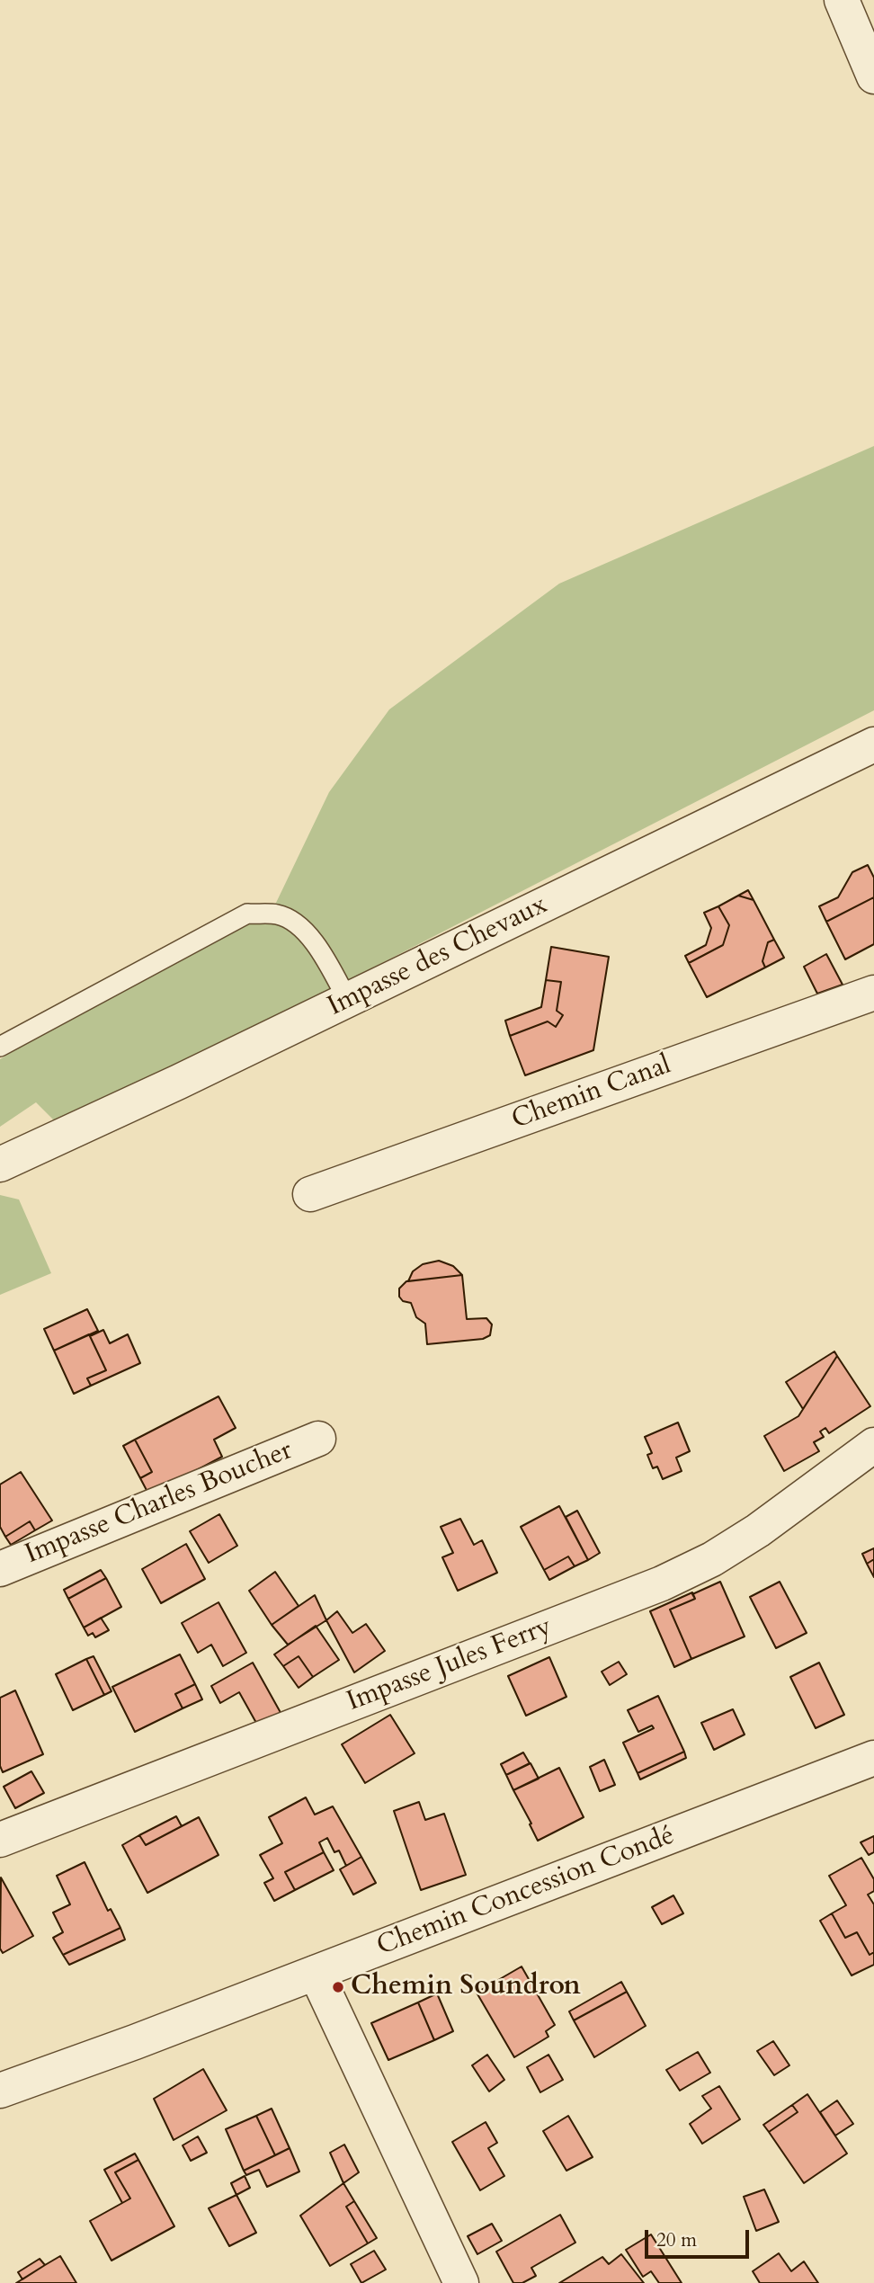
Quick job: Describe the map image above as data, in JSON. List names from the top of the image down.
{
  "streets": {
    "street": [
      "Impasse des Chevaux",
      "Chemin Canal",
      "Impasse Charles Boucher",
      "Impasse Jules Ferry",
      "Chemin Concession Condé"
    ]
  },
  "places": ["Chemin Soundron"],
  "scale_bar": "20 m"
}
